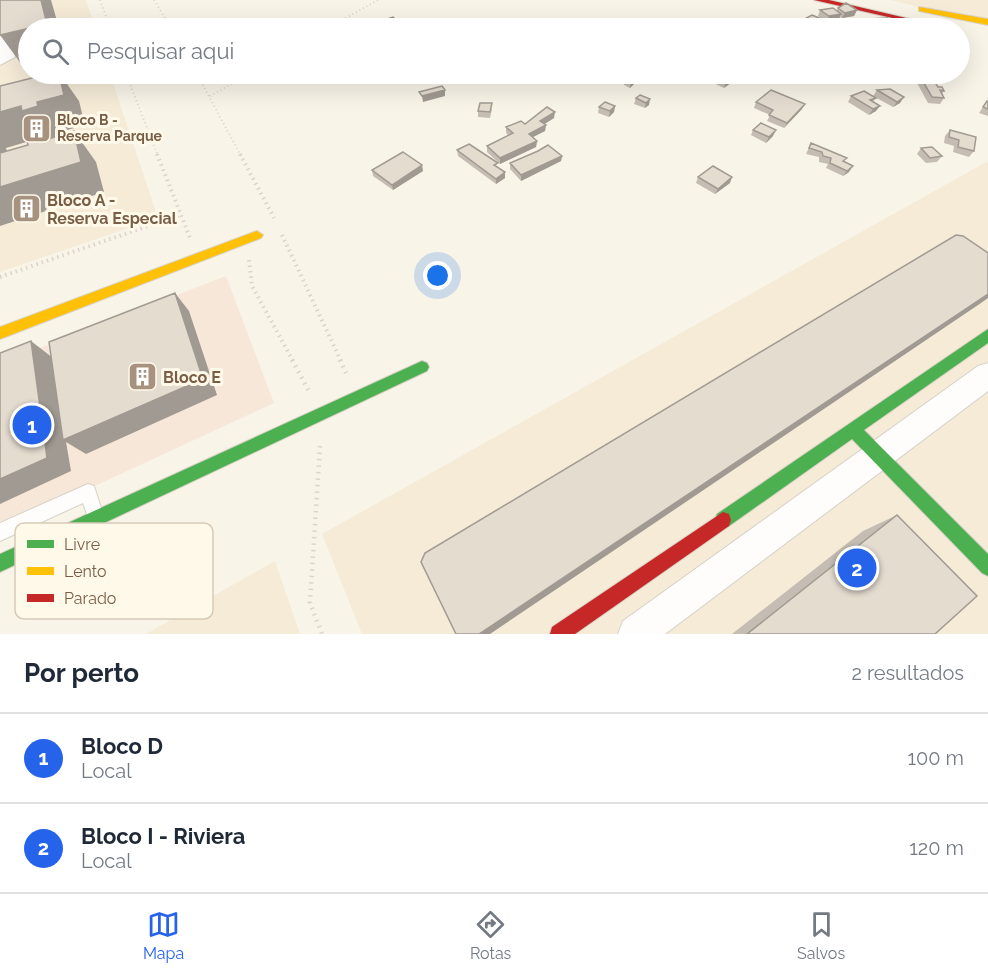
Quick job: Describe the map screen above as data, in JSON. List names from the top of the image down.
{
  "places": {
    "building": ["Bloco B - Reserva Parque", "Bloco A - Reserva Especial", "Bloco E"]
  },
  "legend": ["Livre", "Lento", "Parado"],
  "page": {
    "search": "Pesquisar aqui",
    "pins": ["1", "2"],
    "heading": ["Por perto", "2 resultados"],
    "list": [
      {
        "mark": "1",
        "name": "Bloco D",
        "note": "Local",
        "value": "100 m"
      },
      {
        "mark": "2",
        "name": "Bloco I - Riviera",
        "note": "Local",
        "value": "120 m"
      }
    ],
    "nav": ["Mapa", "Rotas", "Salvos"]
  }
}
